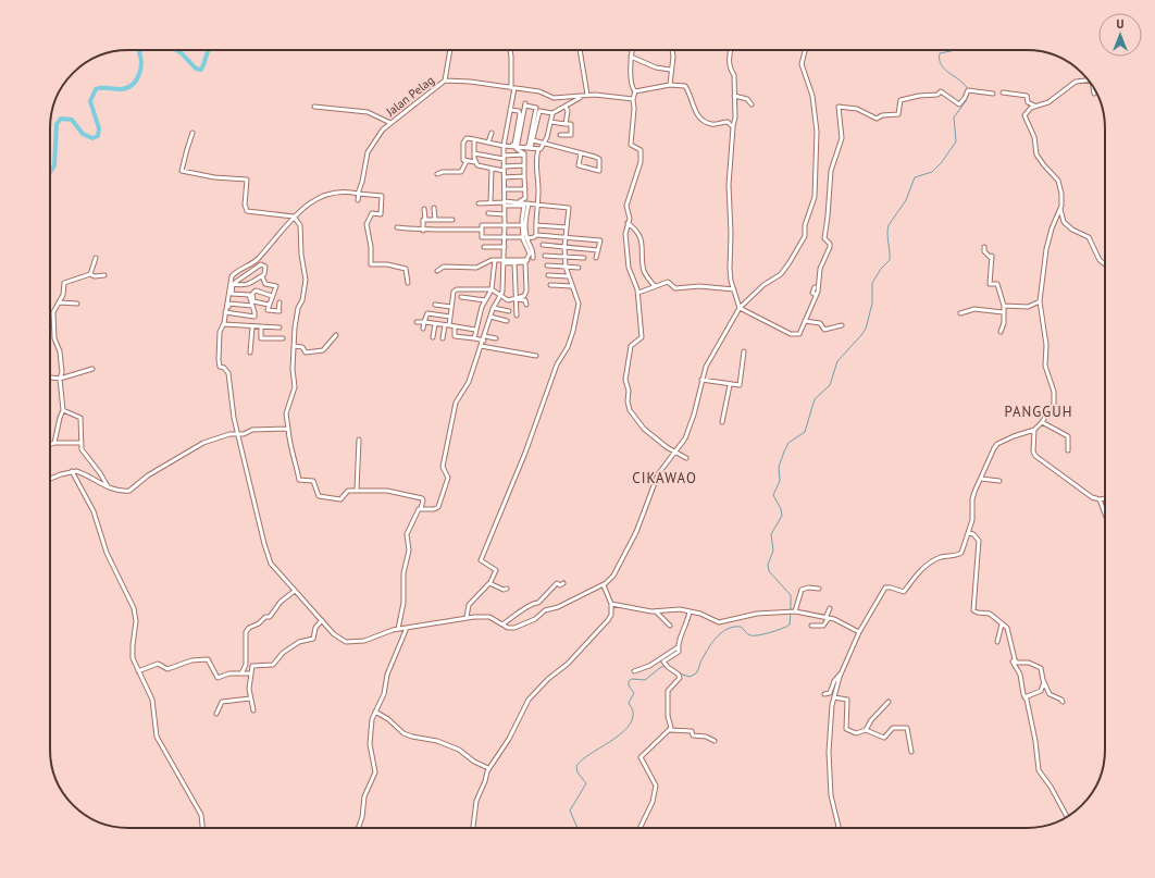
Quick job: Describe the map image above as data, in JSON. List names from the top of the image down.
{
  "streets": {
    "street": ["Jalan Pelag"]
  },
  "districts": ["PANGGUH", "CIKAWAO"],
  "north": "top"
}
